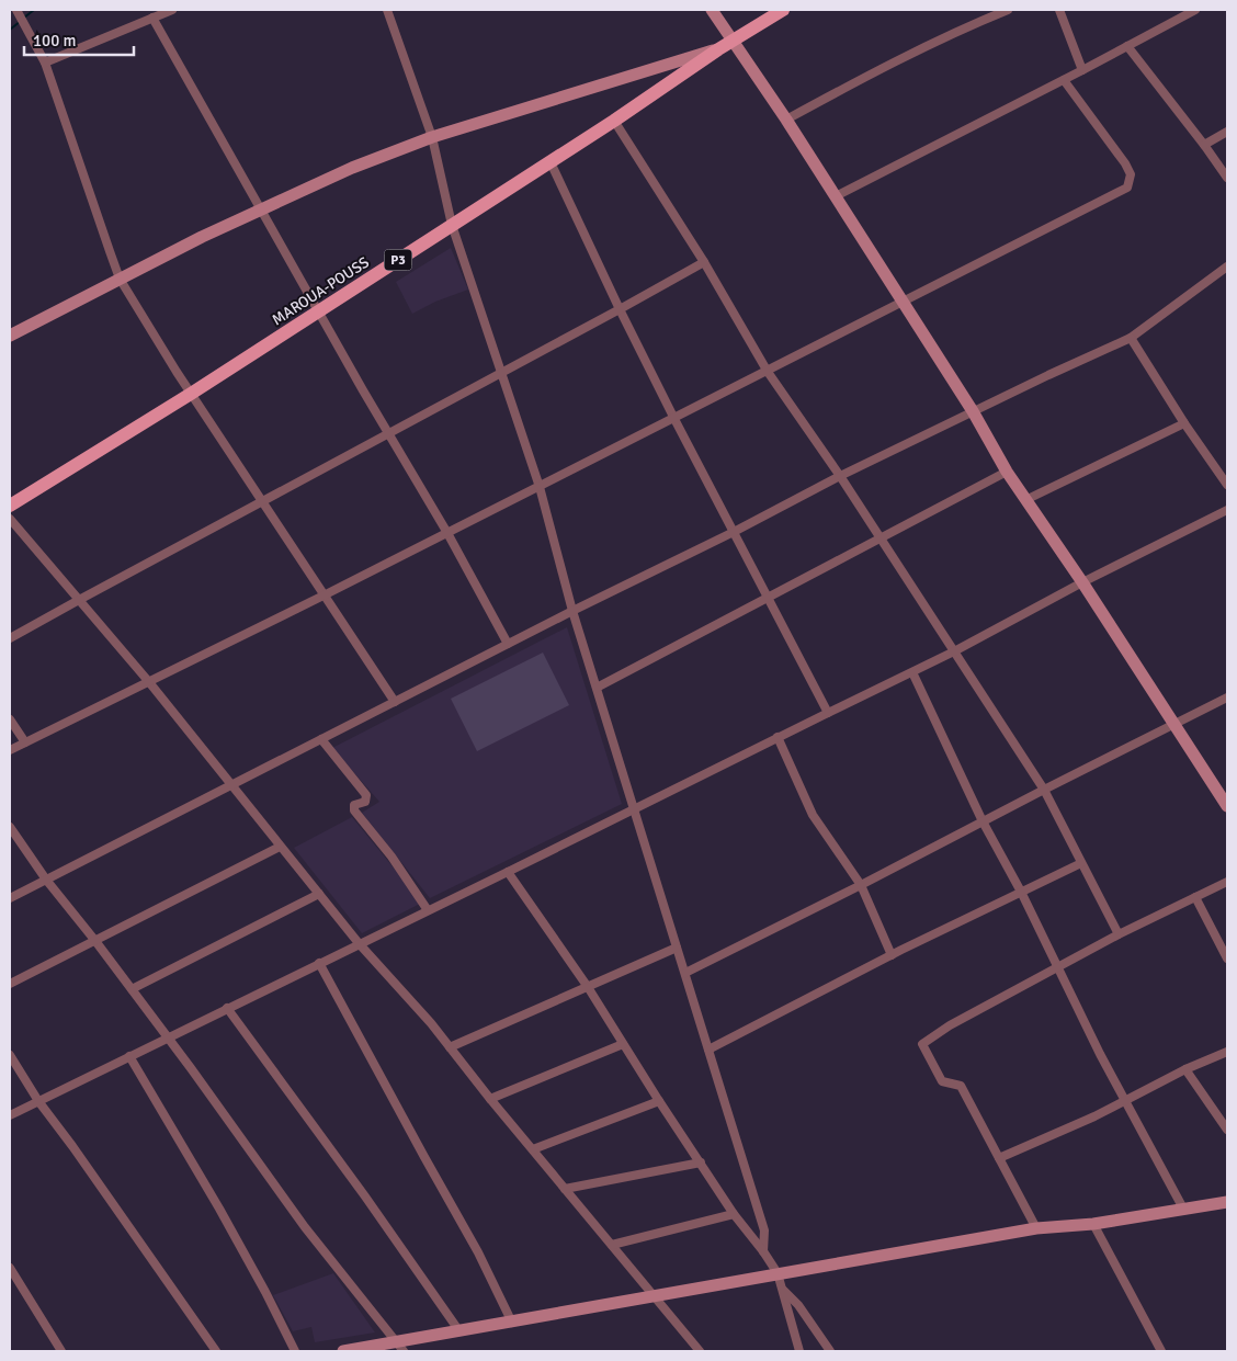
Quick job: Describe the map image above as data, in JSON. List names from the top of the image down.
{
  "streets": {
    "main road": ["P3", "MAROUA-POUSS"]
  },
  "scale_bar": "100 m"
}
